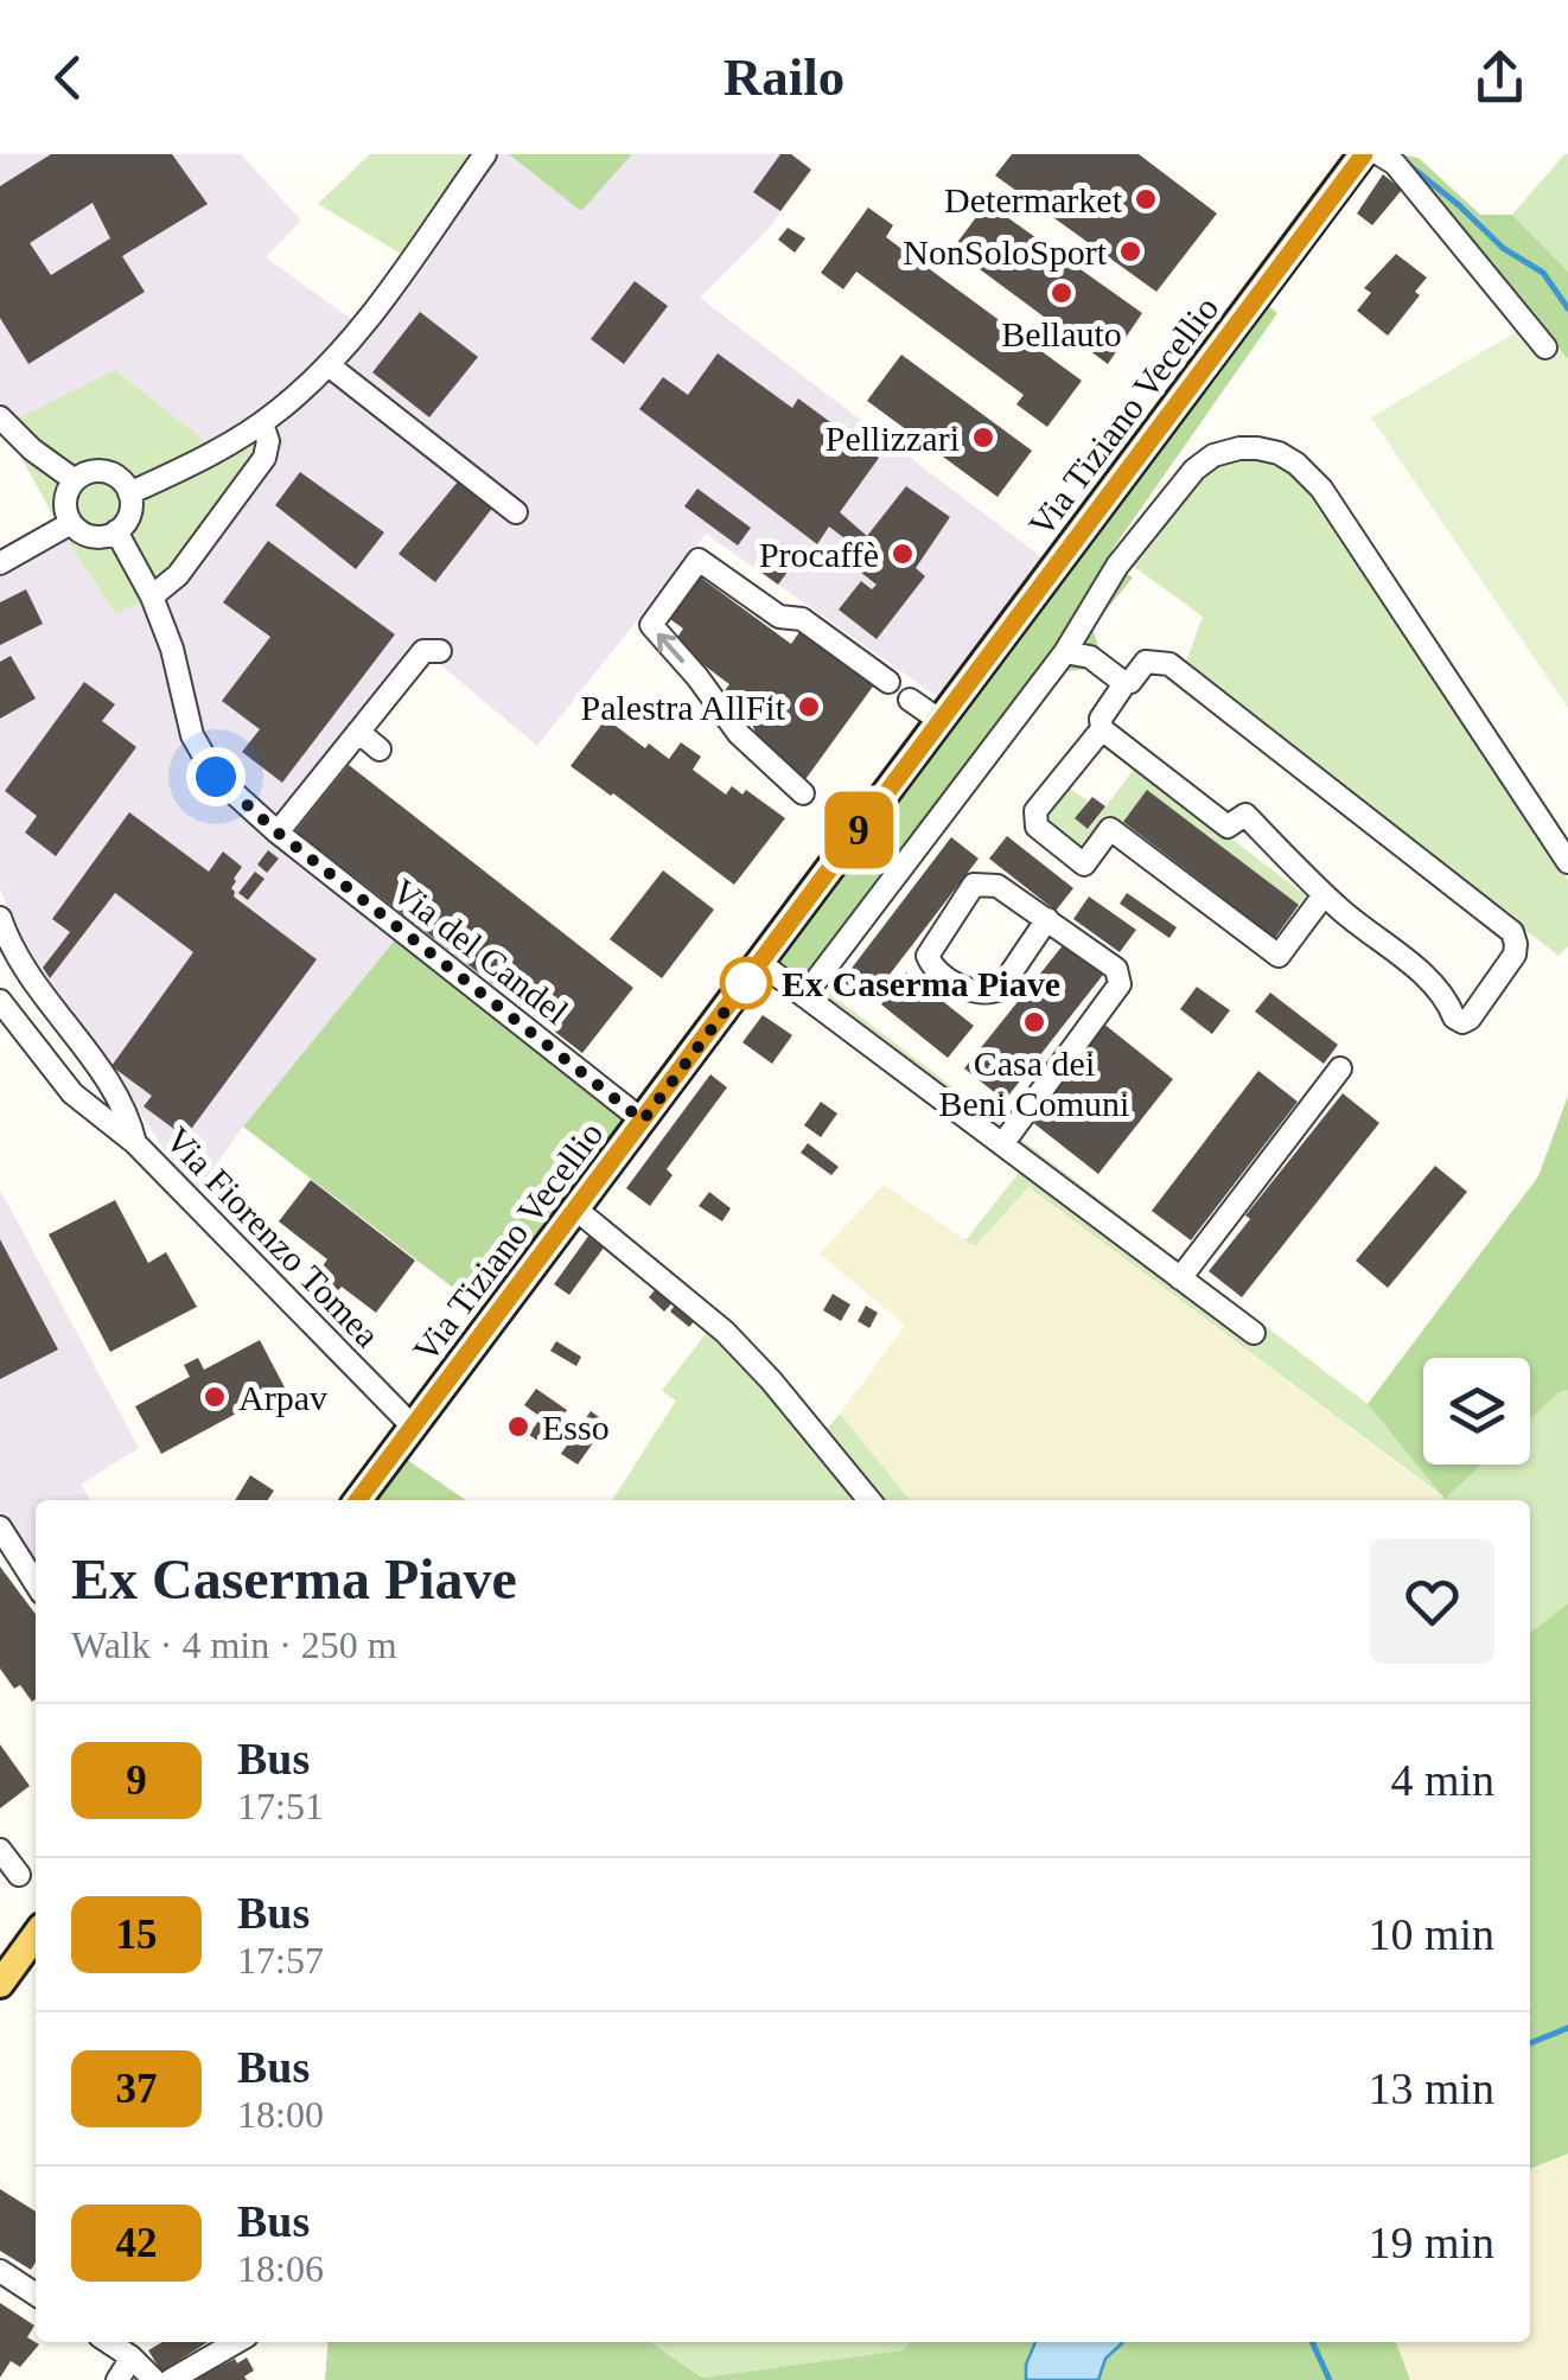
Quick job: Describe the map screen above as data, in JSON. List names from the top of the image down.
{
  "streets": {
    "main road": ["Via Tiziano Vecellio"],
    "street": ["Via del Candel", "Via Fiorenzo Tomea"]
  },
  "crossings": [
    ["Via Tiziano Vecellio", "Via del Candel"],
    ["Via Tiziano Vecellio", "Via Fiorenzo Tomea"]
  ],
  "places": [
    "Determarket",
    "NonSoloSport",
    "Bellauto",
    "Pellizzari",
    "Procaffè",
    "Palestra AllFit",
    "Ex Caserma Piave",
    "Casa dei Beni Comuni",
    "Arpav",
    "Esso"
  ],
  "lines": ["bus line 9"],
  "page": {
    "header": "Railo",
    "on_map": "9",
    "heading": ["Ex Caserma Piave", "Walk · 4 min · 250 m"],
    "list": [
      {
        "mark": "9",
        "name": "Bus",
        "note": "17:51",
        "value": "4 min"
      },
      {
        "mark": "15",
        "name": "Bus",
        "note": "17:57",
        "value": "10 min"
      },
      {
        "mark": "37",
        "name": "Bus",
        "note": "18:00",
        "value": "13 min"
      },
      {
        "mark": "42",
        "name": "Bus",
        "note": "18:06",
        "value": "19 min"
      }
    ]
  }
}
